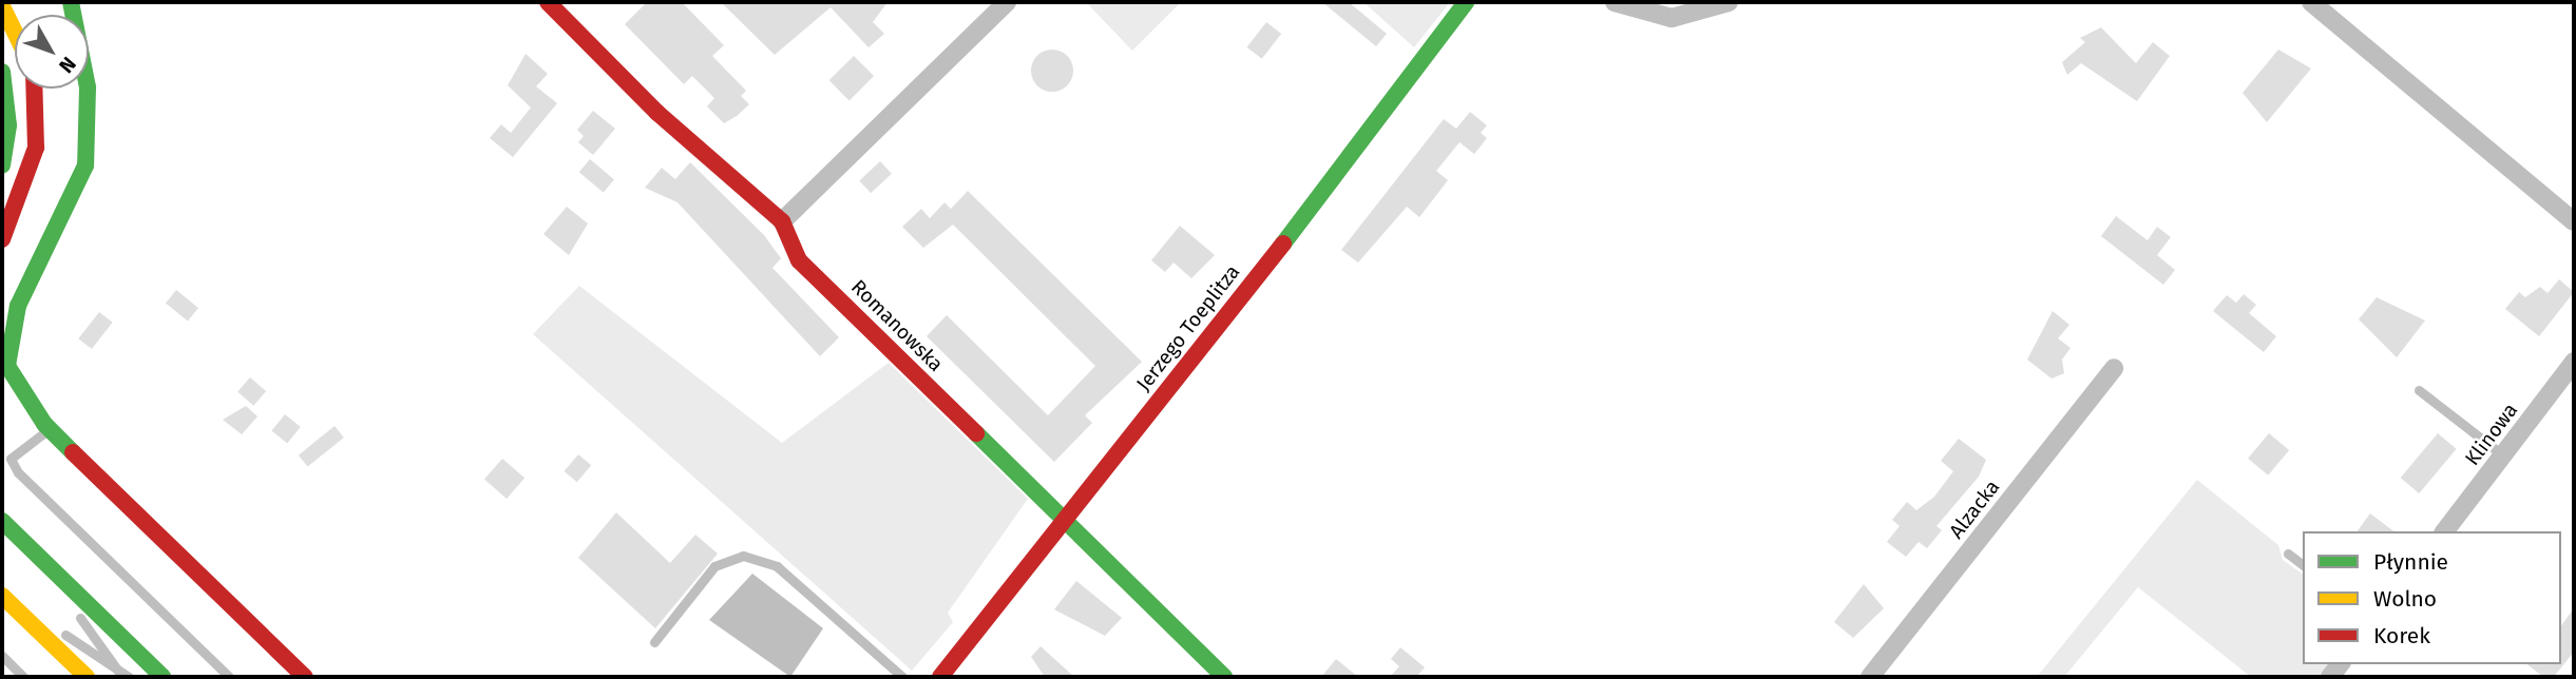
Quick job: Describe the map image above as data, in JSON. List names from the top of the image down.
{
  "streets": {
    "main road": ["Romanowska", "Jerzego Toeplitza"],
    "street": ["Klinowa", "Alzacka"]
  },
  "crossings": [
    ["Romanowska", "Jerzego Toeplitza"]
  ],
  "legend": ["Płynnie", "Wolno", "Korek"],
  "north": "bottom right"
}
